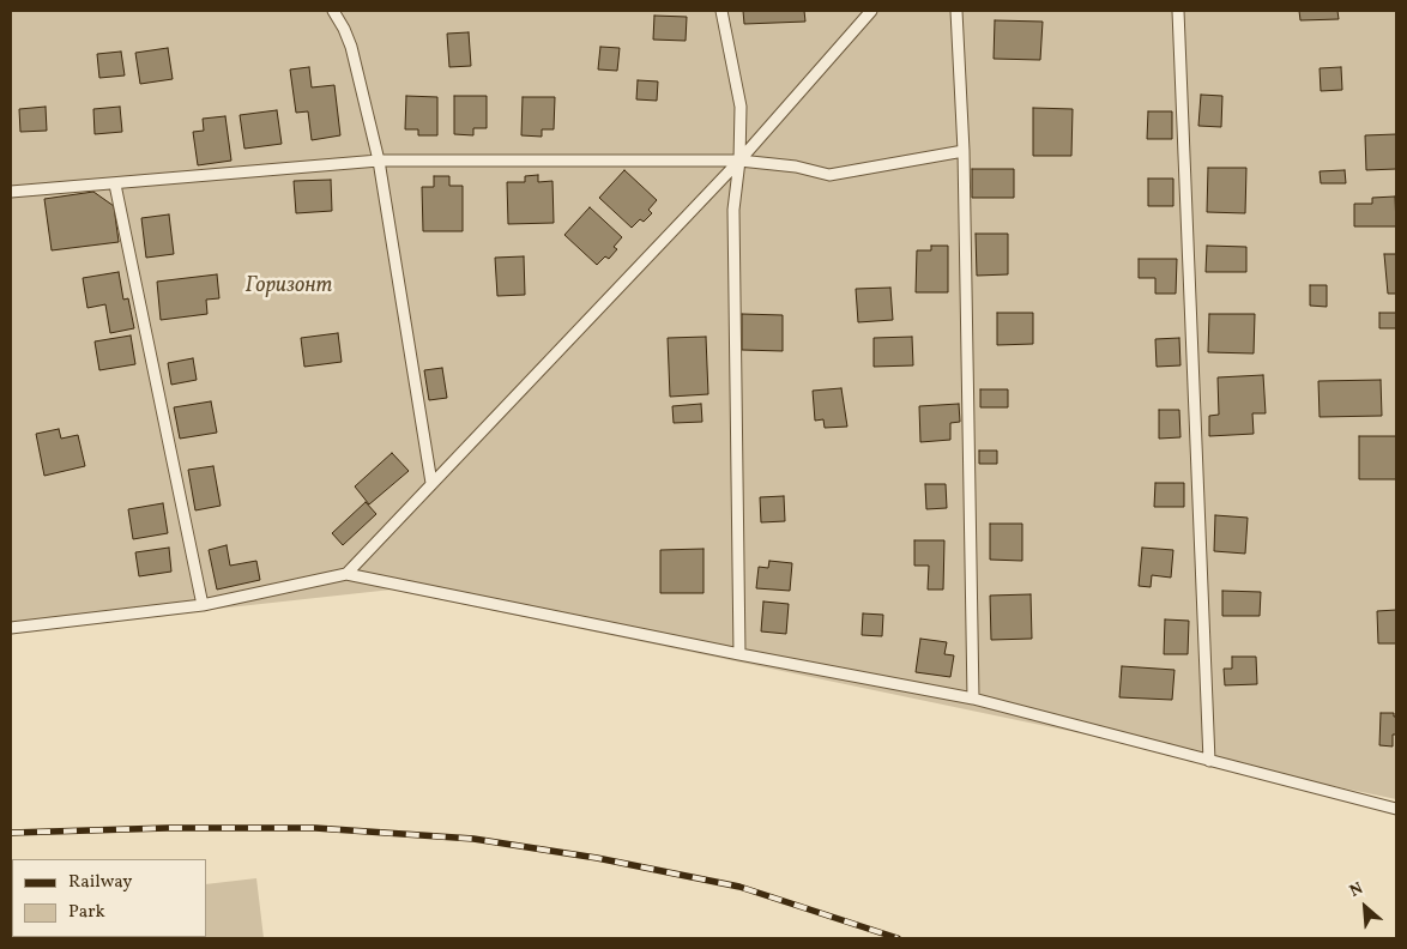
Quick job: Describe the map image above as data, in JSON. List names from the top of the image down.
{
  "parks": ["Горизонт"],
  "legend": ["Railway", "Park"],
  "north": "top left"
}
